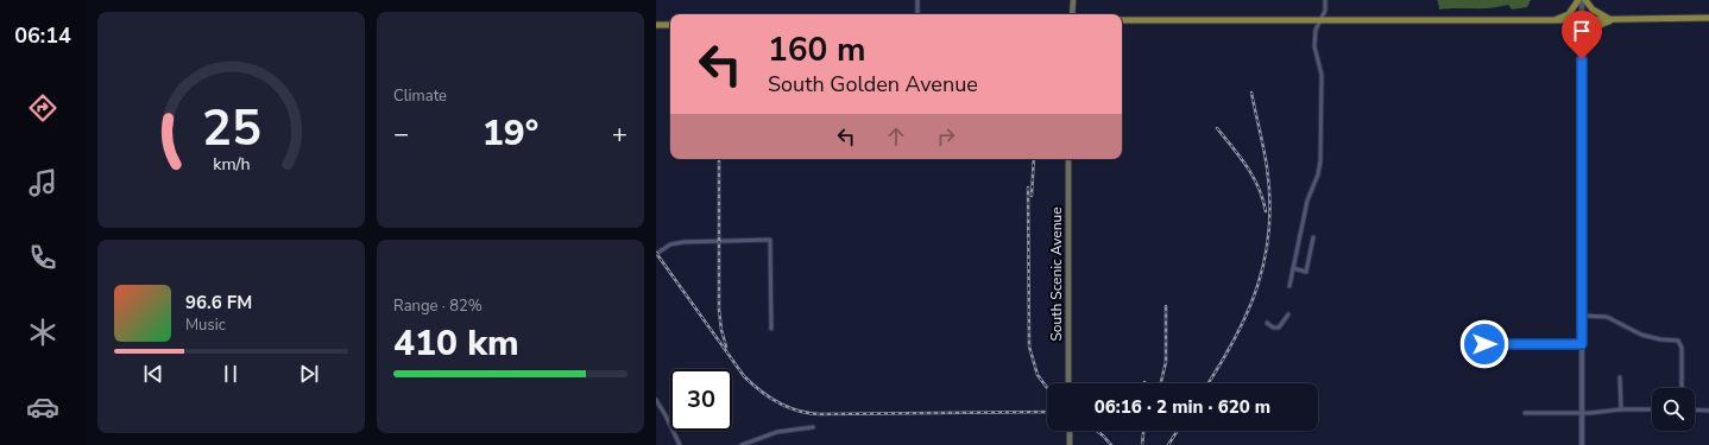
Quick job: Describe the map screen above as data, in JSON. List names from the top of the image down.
{
  "streets": {
    "main road": ["South Scenic Avenue"]
  },
  "page": {
    "tabs": "06:14",
    "tile": [
      "Climate",
      ["Range · 82%", "410 km"]
    ],
    "turn": ["160 m", "South Golden Avenue"],
    "heat": ["−", "19°", "+"],
    "song": ["96.6 FM", "Music"],
    "limit": "30",
    "trip": "06:16 · 2 min · 620 m",
    "gauge": ["25", "km/h"]
  }
}
